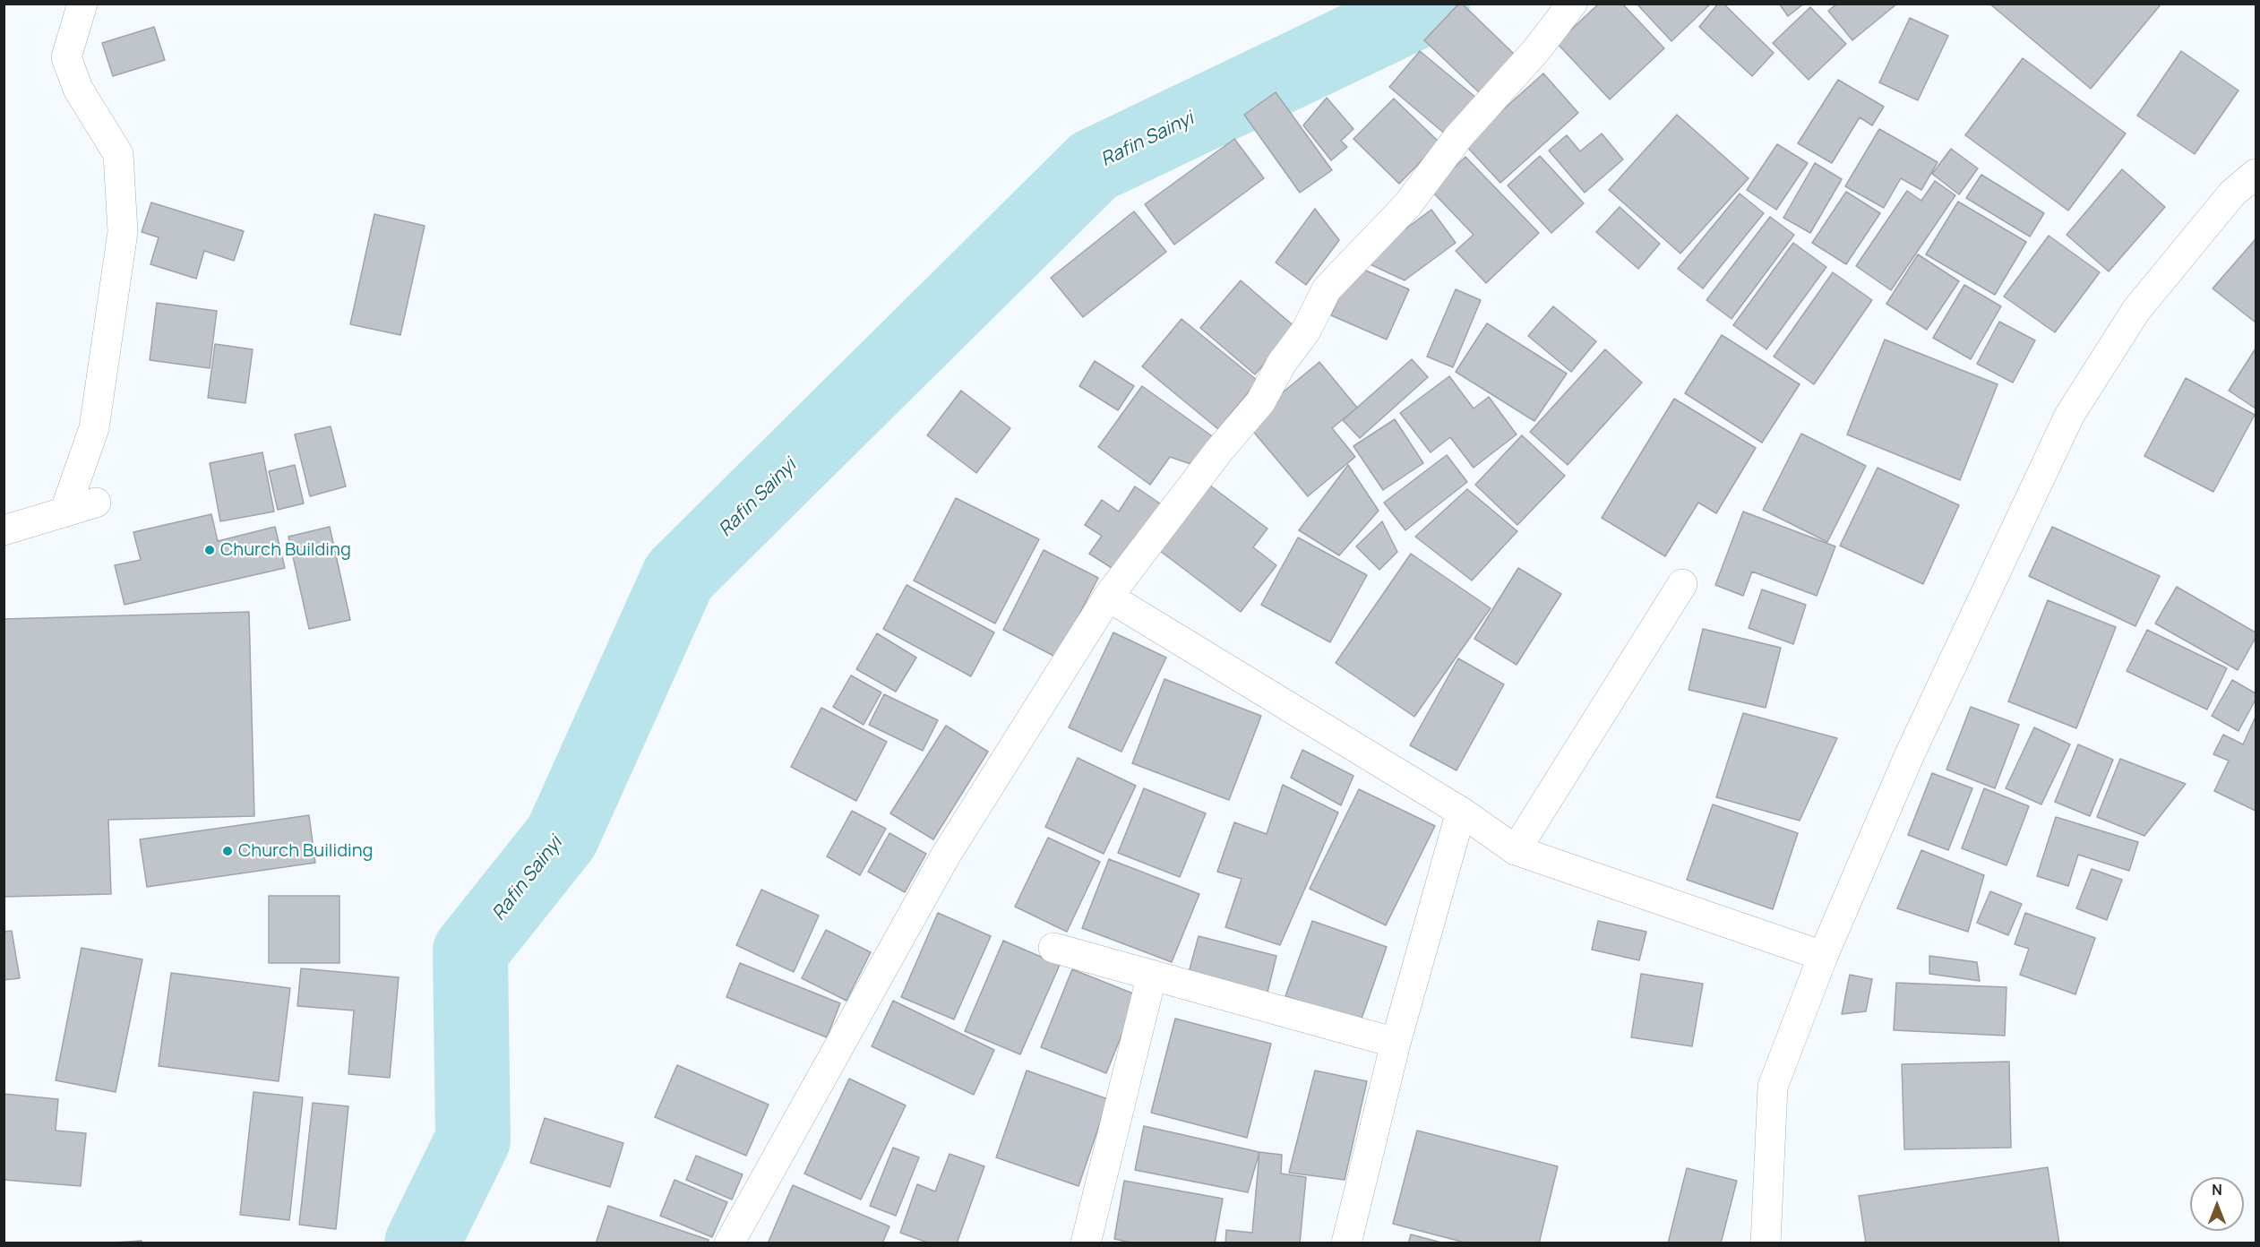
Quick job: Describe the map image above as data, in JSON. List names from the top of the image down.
{
  "water": ["Rafin Sainyi"],
  "places": ["Church Building", "Church Builiding"],
  "north": "top"
}
